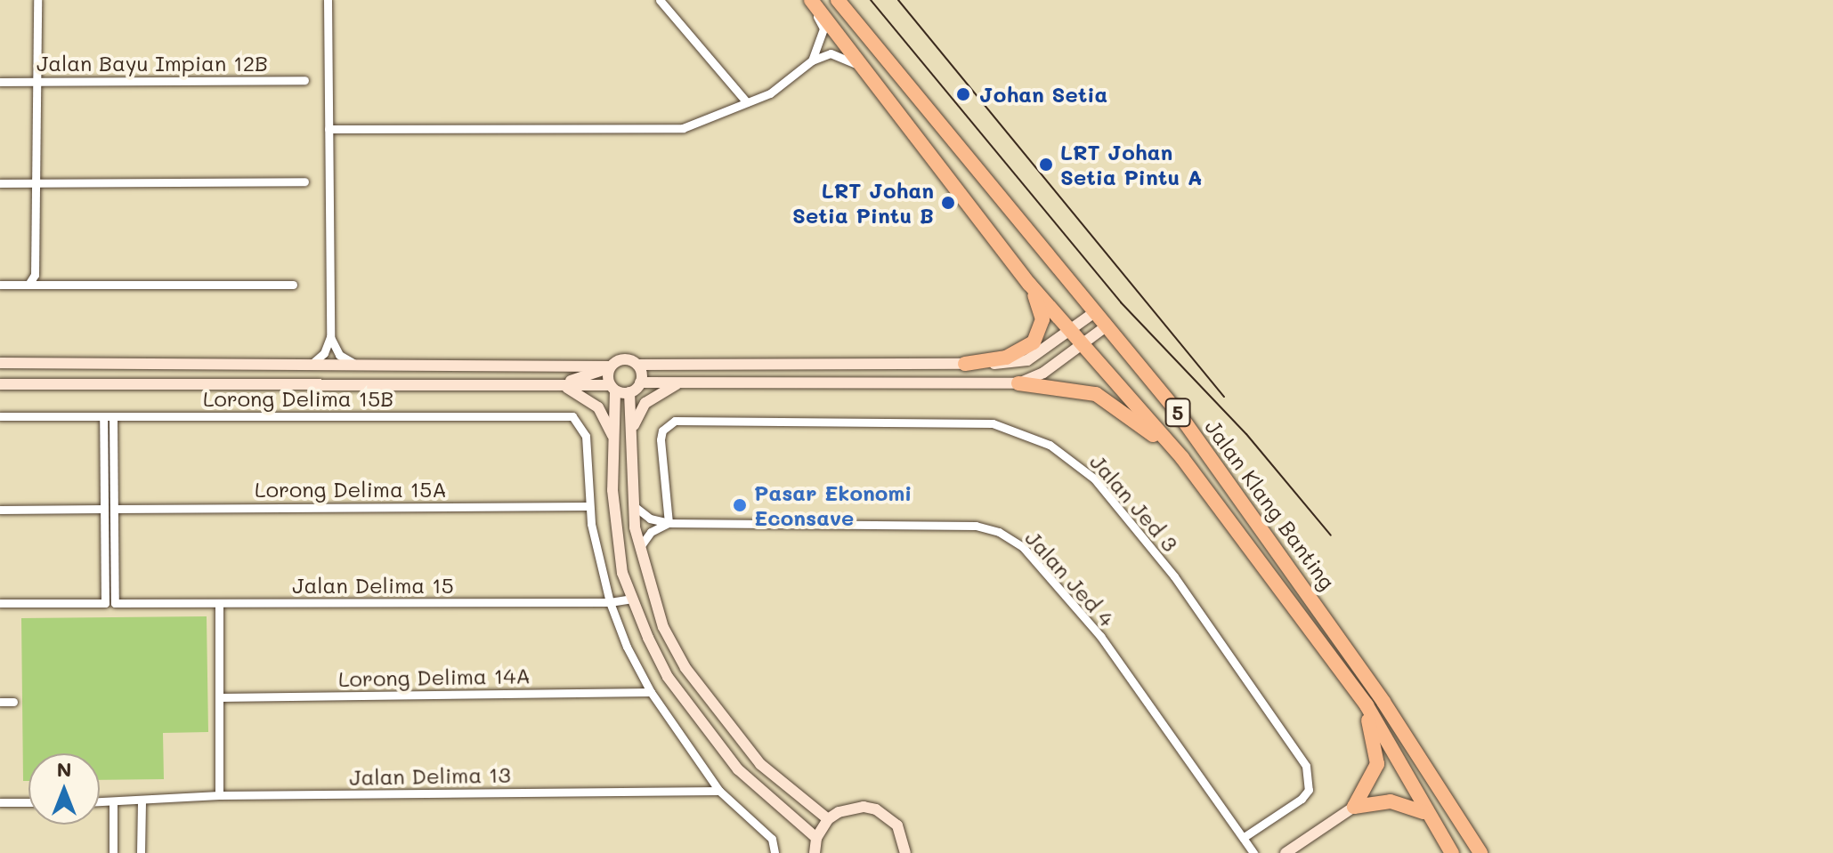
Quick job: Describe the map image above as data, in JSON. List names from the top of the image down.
{
  "streets": {
    "highway": ["5", "Jalan Klang Banting"],
    "street": [
      "Jalan Bayu Impian 12B",
      "Lorong Delima 15B",
      "Lorong Delima 15A",
      "Jalan Jed 3",
      "Jalan Jed 4",
      "Jalan Delima 15",
      "Lorong Delima 14A",
      "Jalan Delima 13"
    ]
  },
  "crossings": [
    ["Lorong Delima 15B", "Lorong Delima 15A"],
    ["Jalan Jed 3", "Jalan Jed 4"]
  ],
  "places": [
    "Johan Setia",
    "LRT Johan Setia Pintu A",
    "LRT Johan Setia Pintu B",
    "Pasar Ekonomi Econsave"
  ],
  "north": "top"
}
